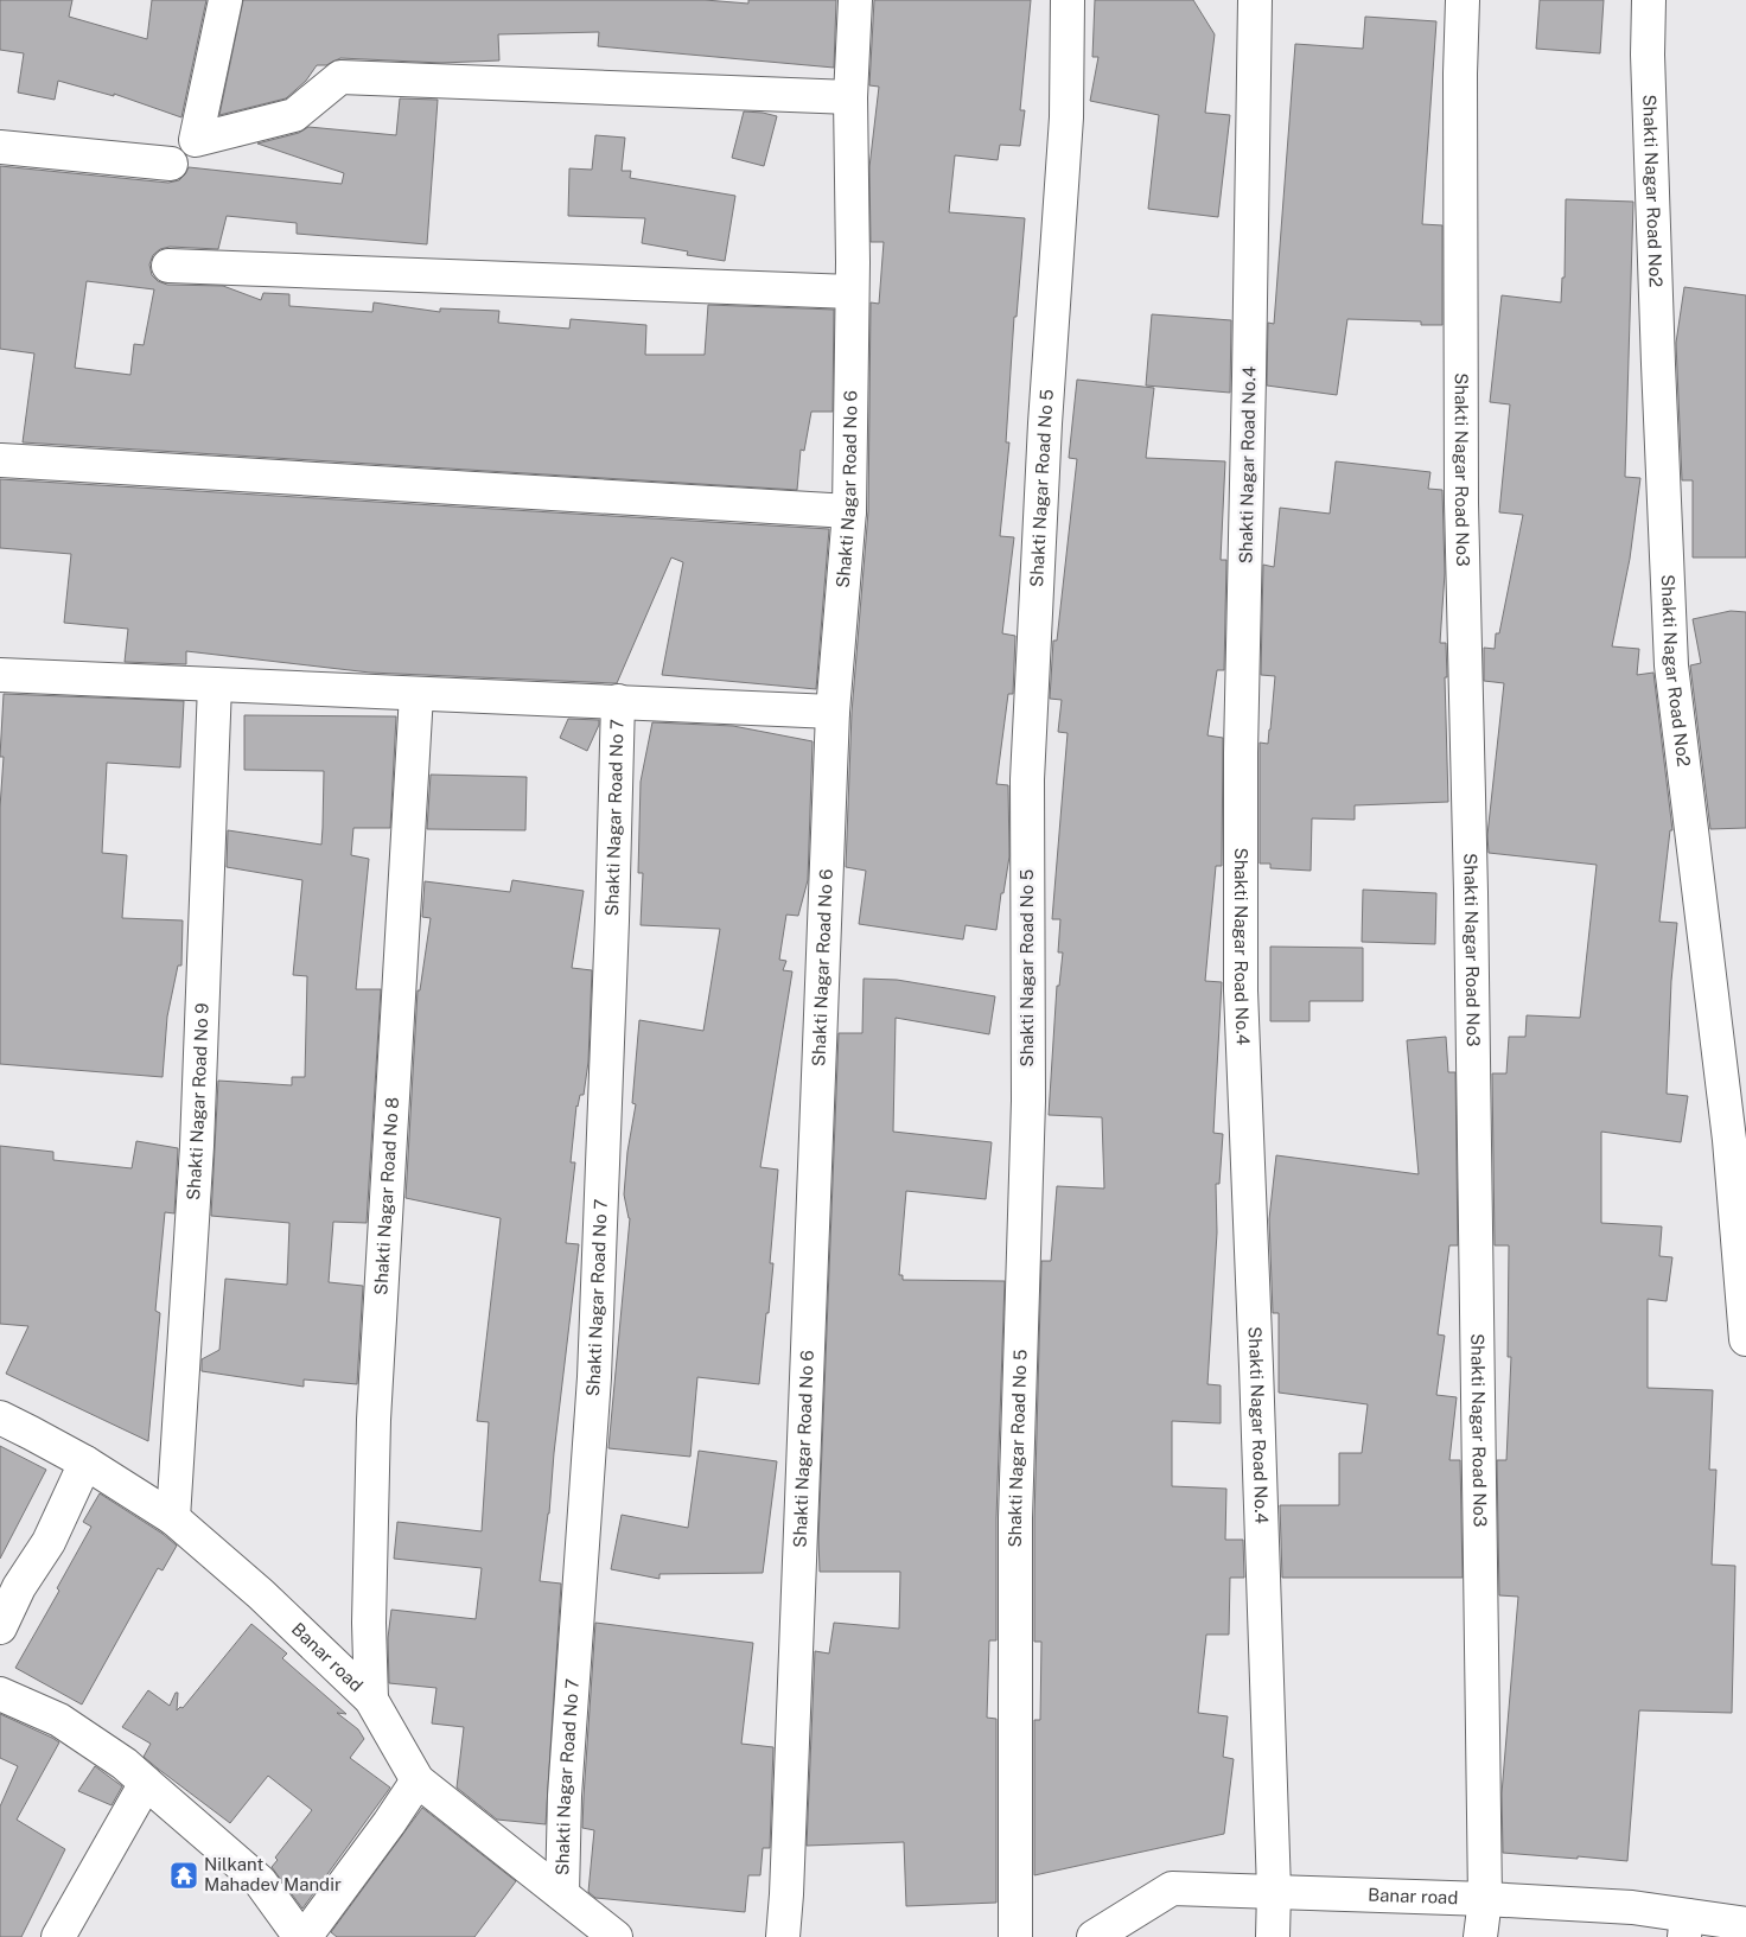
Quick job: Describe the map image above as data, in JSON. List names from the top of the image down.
{
  "streets": {
    "street": [
      "Shakti Nagar Road No2",
      "Shakti Nagar Road No.4",
      "Shakti Nagar Road No3",
      "Shakti Nagar Road No 5",
      "Shakti Nagar Road No 6",
      "Shakti Nagar Road No 7",
      "Shakti Nagar Road No 9",
      "Shakti Nagar Road No 8",
      "Banar road"
    ]
  },
  "crossings": [
    ["Shakti Nagar Road No.4", "Banar road"],
    ["Shakti Nagar Road No3", "Banar road"],
    ["Shakti Nagar Road No 7", "Banar road"],
    ["Shakti Nagar Road No 9", "Banar road"],
    ["Shakti Nagar Road No 8", "Banar road"]
  ],
  "places": {
    "temple": ["Nilkant Mahadev Mandir"]
  }
}
